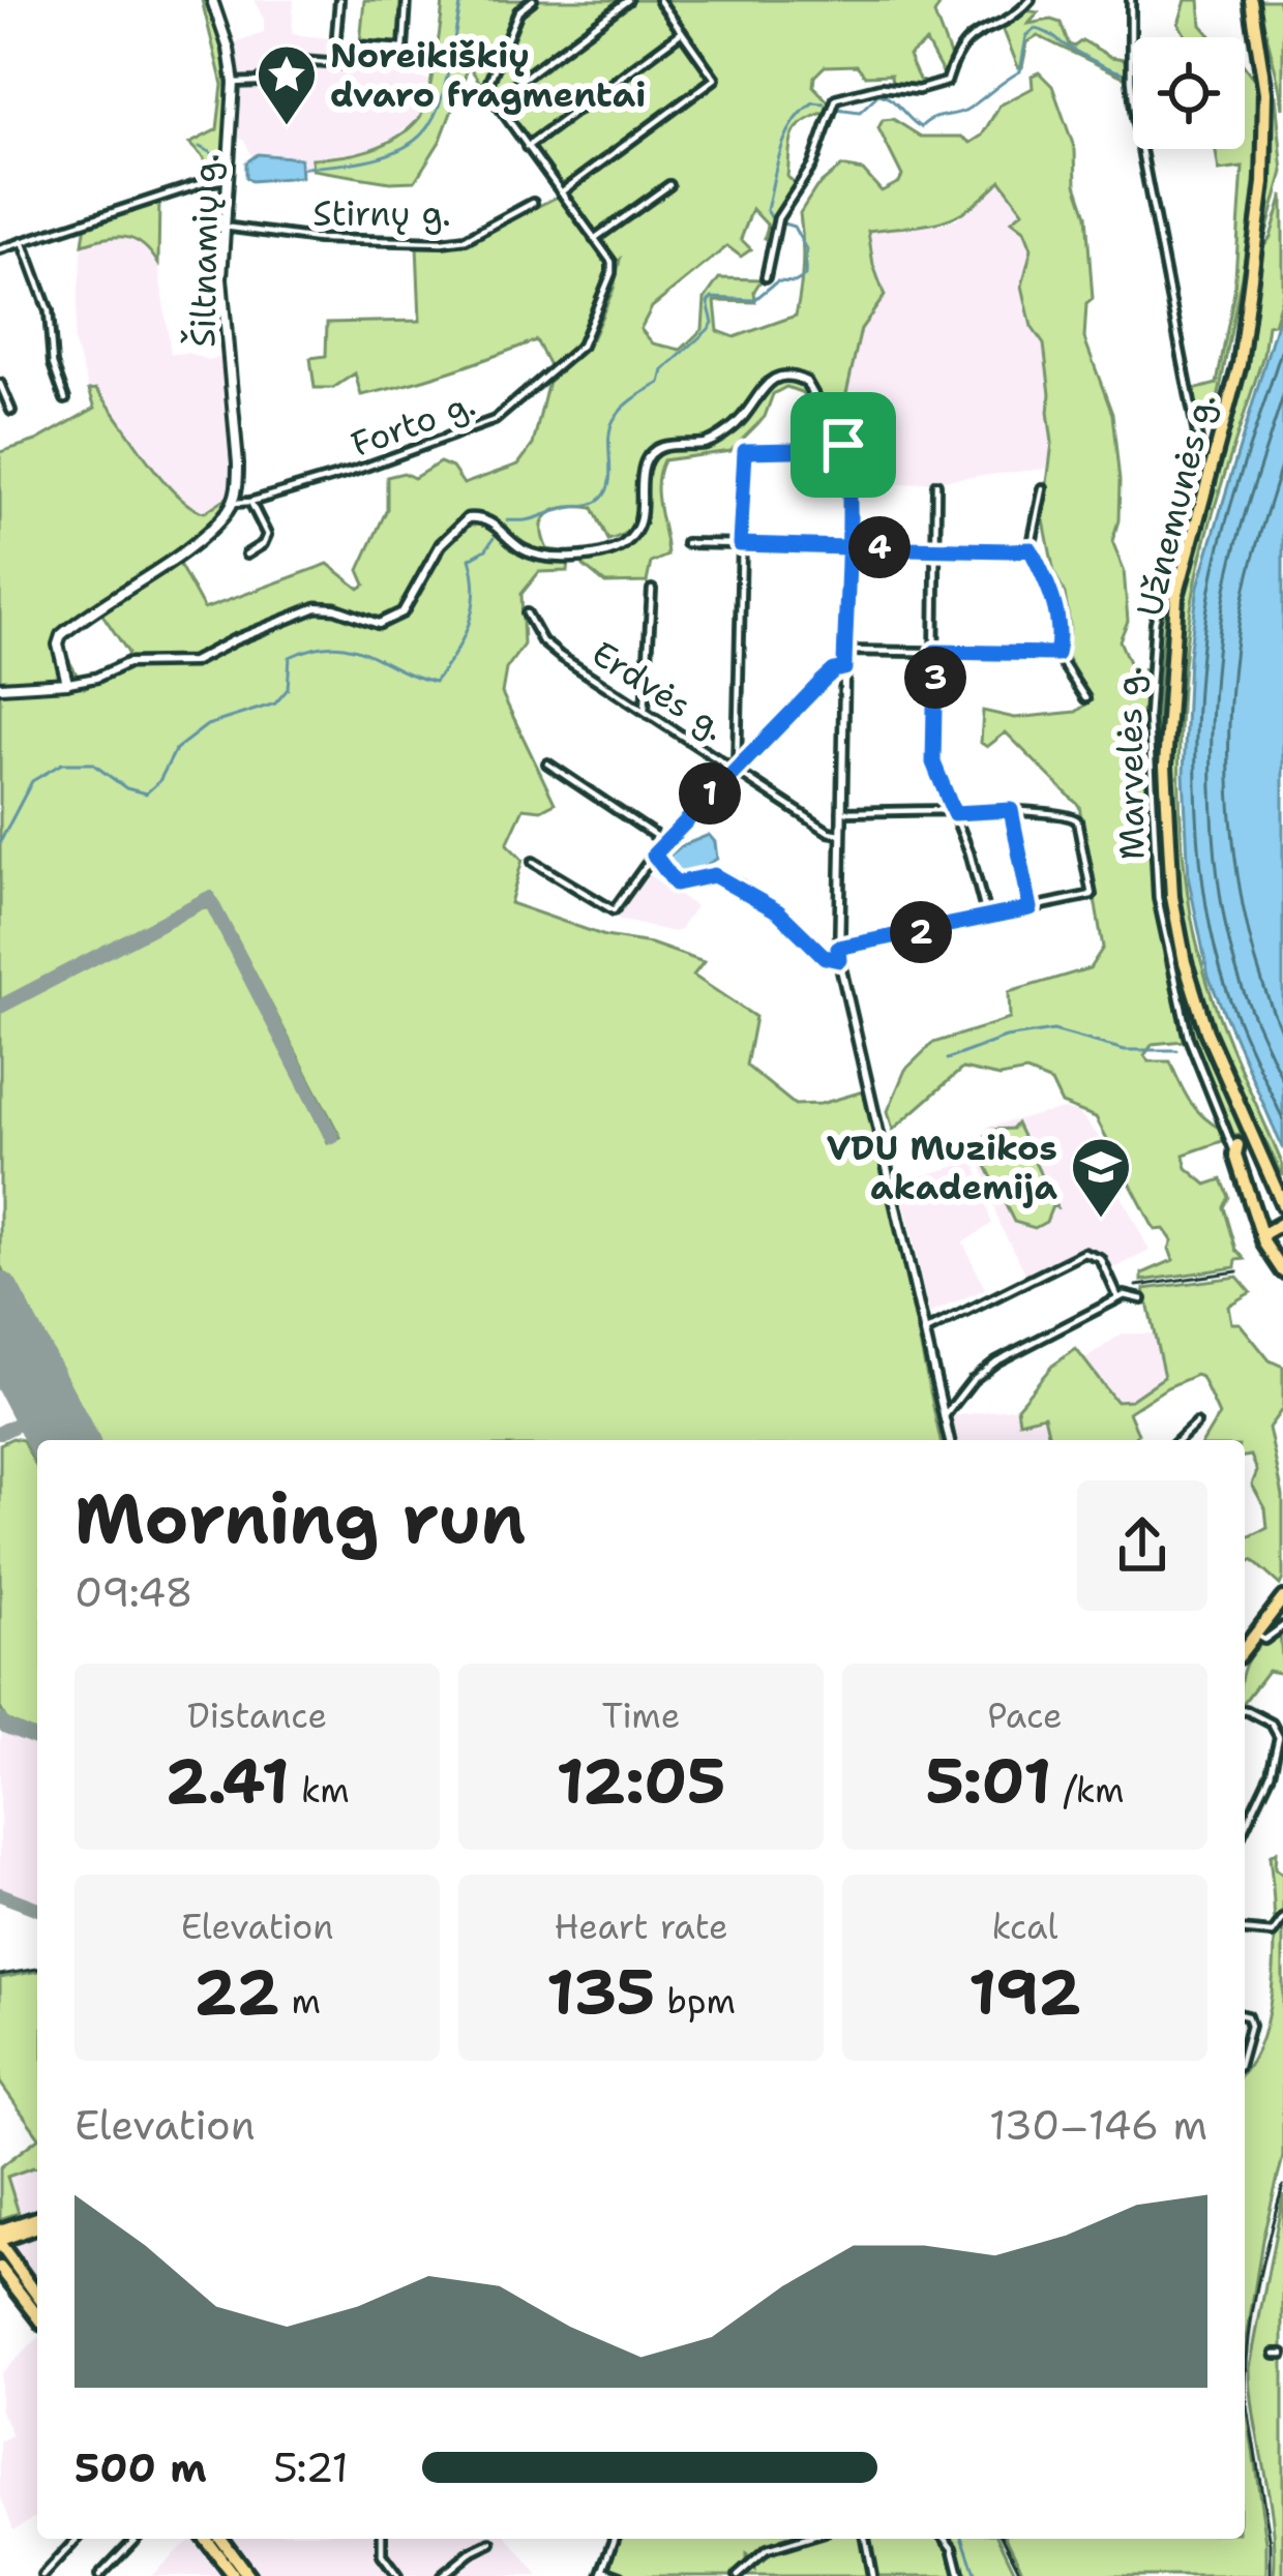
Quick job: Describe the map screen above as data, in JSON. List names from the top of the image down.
{
  "streets": {
    "main road": ["Šiltnamių g.", "Užnemunės g."],
    "street": [
      "Stirnų g.",
      "Forto g.",
      "Erdvės g.",
      "Marvelės g."
    ]
  },
  "crossings": [
    ["Stirnų g.", "Šiltnamių g."],
    ["Šiltnamių g.", "Forto g."]
  ],
  "places": {
    "place": ["Noreikiškių dvaro fragmentai"],
    "school or university": ["VDU Muzikos akademija"]
  },
  "page": {
    "pins": [
      "4",
      "3",
      "1",
      "2"
    ],
    "heading": ["Morning run", "09:48"],
    "stats": [
      ["Distance", "2.41 km"],
      ["Time", "12:05"],
      ["Pace", "5:01 /km"],
      ["Elevation", "22 m"],
      ["Heart rate", "135 bpm"],
      ["kcal", "192"]
    ],
    "chart": ["Elevation", "130–146 m"],
    "list": [
      {
        "name": "500 m",
        "note": "5:21"
      }
    ]
  }
}
